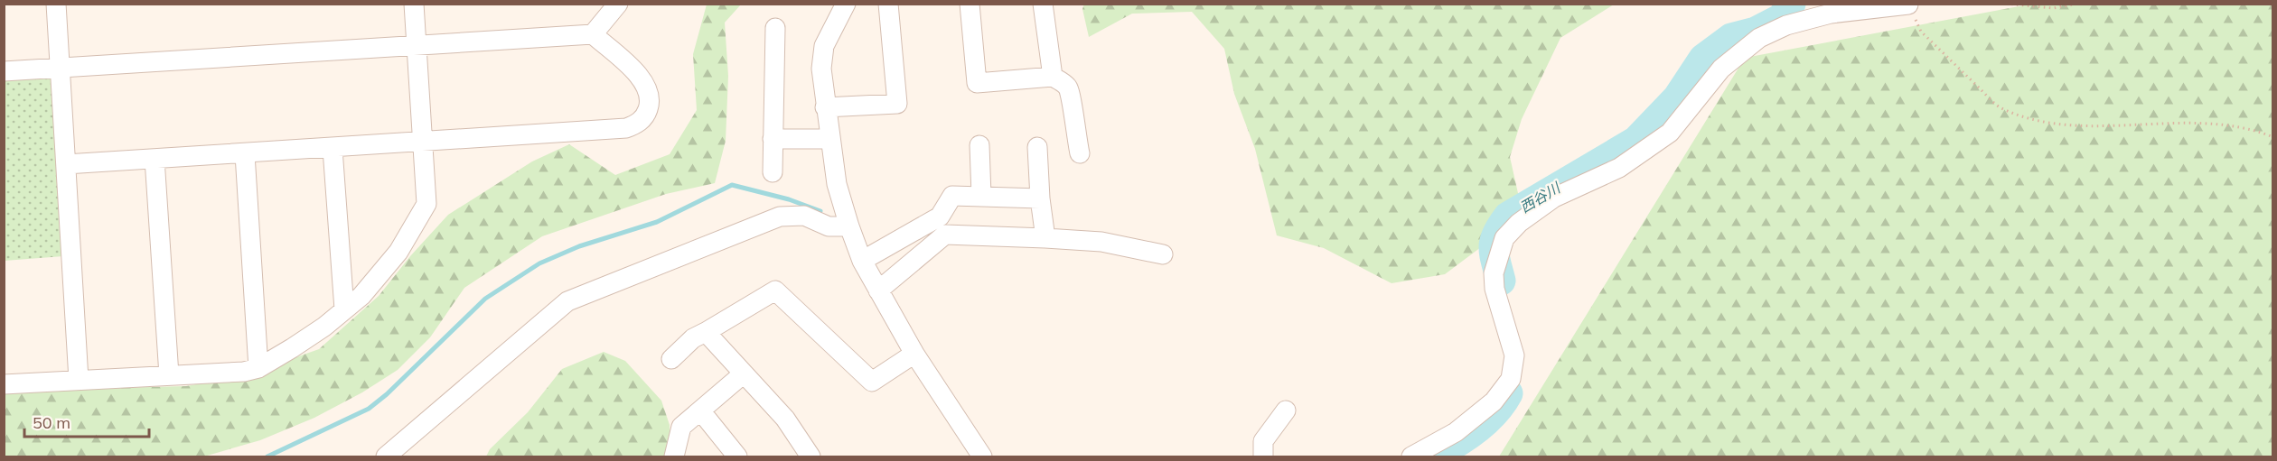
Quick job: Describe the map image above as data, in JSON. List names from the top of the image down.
{
  "water": ["西谷川"],
  "scale_bar": "50 m"
}
